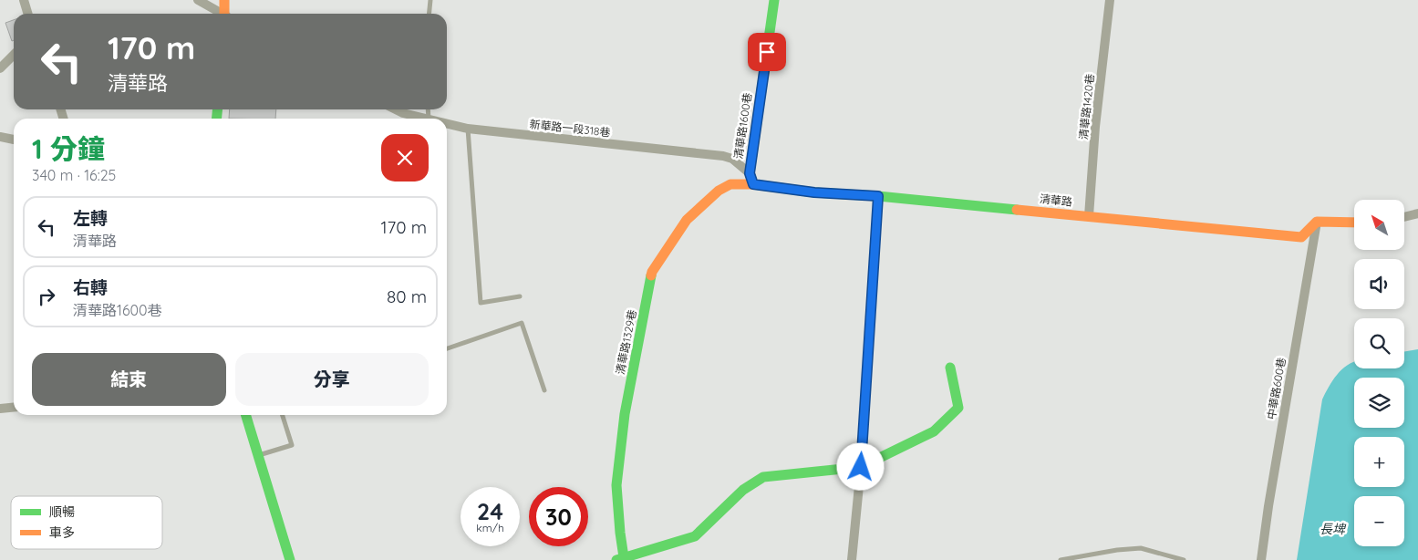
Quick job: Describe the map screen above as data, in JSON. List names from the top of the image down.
{
  "streets": {
    "street": [
      "清華路1420巷",
      "清華路1600巷",
      "新華路一段318巷",
      "清華路",
      "清華路1329巷",
      "中華路600巷"
    ]
  },
  "crossings": [
    ["清華路1420巷", "清華路"],
    ["清華路1600巷", "新華路一段318巷"],
    ["清華路", "清華路1329巷"],
    ["清華路", "中華路600巷"]
  ],
  "water": ["長埤"],
  "legend": ["順暢", "車多"],
  "north": "top left",
  "page": {
    "turn": ["170 m", "清華路"],
    "heading": ["1 分鐘", "340 m · 16:25"],
    "list": [
      {
        "name": "左轉",
        "note": "清華路",
        "value": "170 m"
      },
      {
        "name": "右轉",
        "note": "清華路1600巷",
        "value": "80 m"
      }
    ],
    "map_buttons": ["+", "−"],
    "buttons": ["結束", "分享"],
    "speed": "24 km/h",
    "limit": "30"
  }
}
